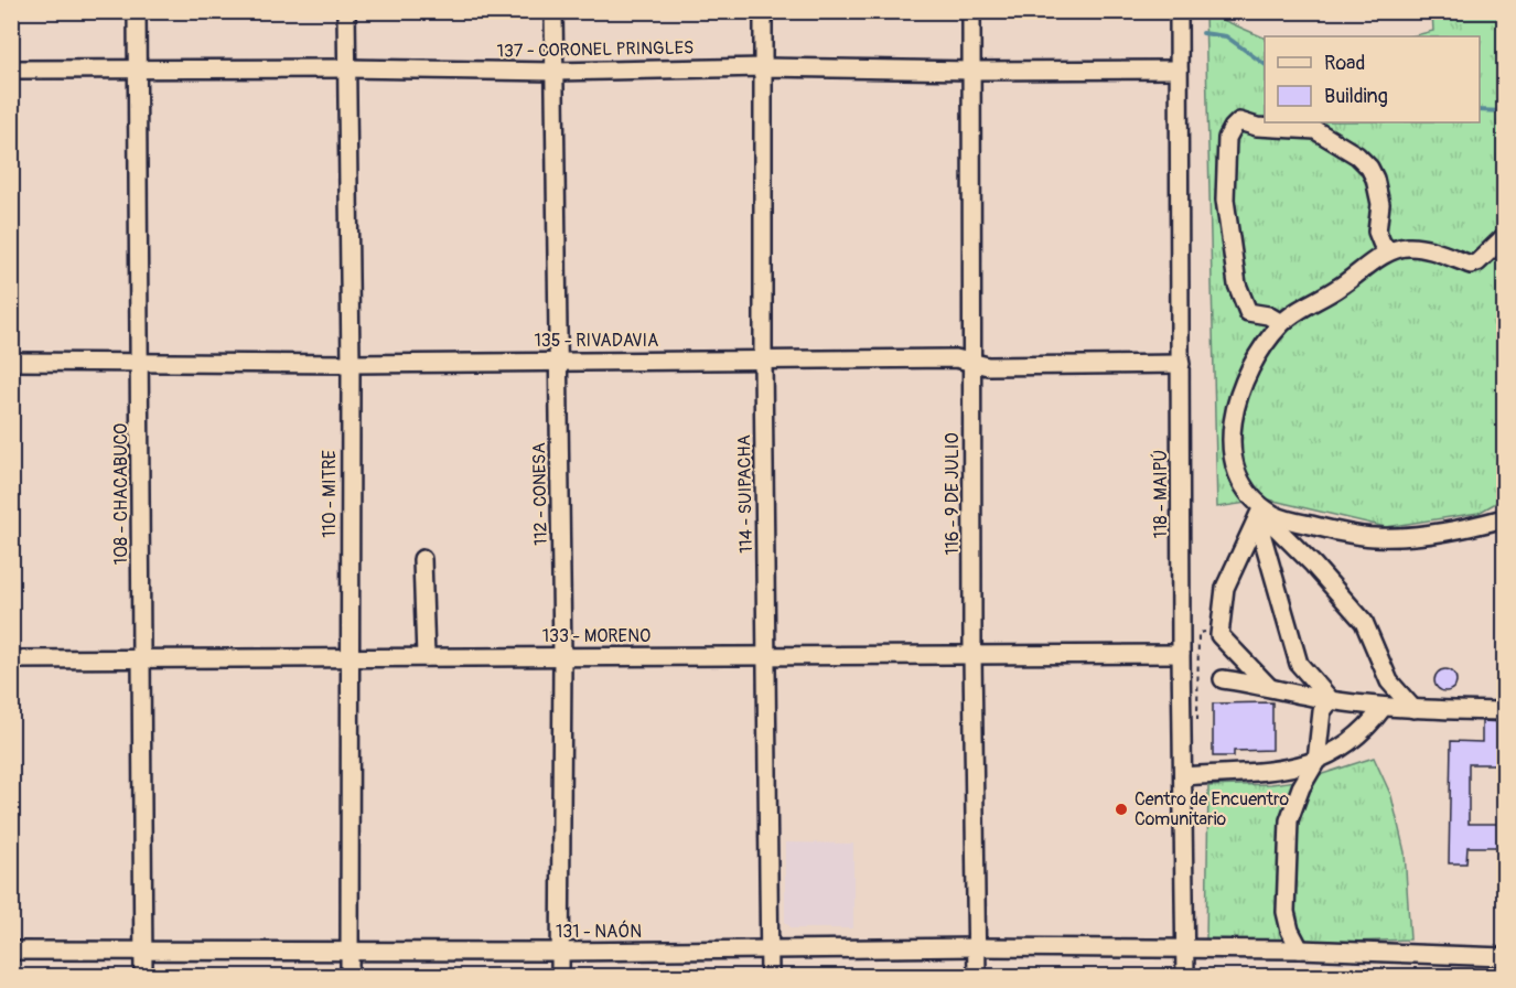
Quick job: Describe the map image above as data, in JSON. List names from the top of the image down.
{
  "streets": {
    "street": [
      "137 - CORONEL PRINGLES",
      "135 - RIVADAVIA",
      "108 - CHACABUCO",
      "110 - MITRE",
      "112 - CONESA",
      "114 - SUIPACHA",
      "116 - 9 DE JULIO",
      "118 - MAIPÚ",
      "133 - MORENO",
      "131 - NAÓN"
    ]
  },
  "crossings": [
    ["137 - CORONEL PRINGLES", "108 - CHACABUCO"],
    ["137 - CORONEL PRINGLES", "110 - MITRE"],
    ["137 - CORONEL PRINGLES", "112 - CONESA"],
    ["137 - CORONEL PRINGLES", "114 - SUIPACHA"],
    ["137 - CORONEL PRINGLES", "116 - 9 DE JULIO"],
    ["137 - CORONEL PRINGLES", "118 - MAIPÚ"],
    ["135 - RIVADAVIA", "108 - CHACABUCO"],
    ["135 - RIVADAVIA", "110 - MITRE"],
    ["135 - RIVADAVIA", "112 - CONESA"],
    ["135 - RIVADAVIA", "114 - SUIPACHA"],
    ["135 - RIVADAVIA", "116 - 9 DE JULIO"],
    ["135 - RIVADAVIA", "118 - MAIPÚ"],
    ["108 - CHACABUCO", "133 - MORENO"],
    ["108 - CHACABUCO", "131 - NAÓN"],
    ["110 - MITRE", "133 - MORENO"],
    ["110 - MITRE", "131 - NAÓN"],
    ["112 - CONESA", "133 - MORENO"],
    ["112 - CONESA", "131 - NAÓN"],
    ["114 - SUIPACHA", "133 - MORENO"],
    ["114 - SUIPACHA", "131 - NAÓN"],
    ["116 - 9 DE JULIO", "133 - MORENO"],
    ["116 - 9 DE JULIO", "131 - NAÓN"],
    ["118 - MAIPÚ", "133 - MORENO"],
    ["118 - MAIPÚ", "131 - NAÓN"]
  ],
  "places": ["Centro de Encuentro Comunitario"],
  "legend": ["Road", "Building"]
}
